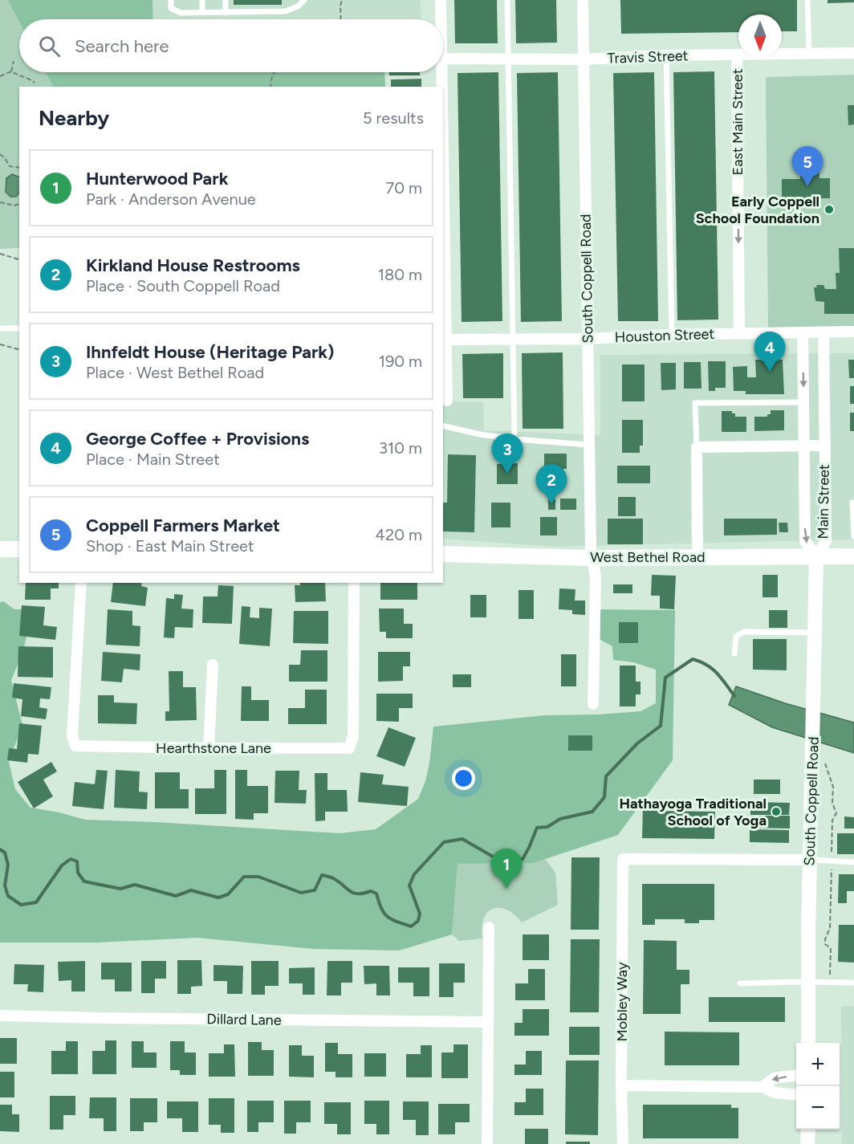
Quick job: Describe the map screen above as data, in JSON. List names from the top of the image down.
{
  "streets": {
    "main road": ["West Bethel Road"],
    "street": [
      "Travis Street",
      "East Main Street",
      "South Coppell Road",
      "Houston Street",
      "Main Street",
      "Hearthstone Lane",
      "Mobley Way",
      "Dillard Lane"
    ]
  },
  "crossings": [
    ["Travis Street", "East Main Street"],
    ["Travis Street", "South Coppell Road"],
    ["East Main Street", "Houston Street"],
    ["South Coppell Road", "Houston Street"],
    ["South Coppell Road", "Main Street"],
    ["South Coppell Road", "West Bethel Road"],
    ["South Coppell Road", "Mobley Way"],
    ["Houston Street", "Main Street"],
    ["Main Street", "West Bethel Road"]
  ],
  "one_way": ["East Main Street"],
  "places": ["Early Coppell School Foundation", "Hathayoga Traditional School of Yoga"],
  "north": "bottom",
  "page": {
    "search": "Search here",
    "heading": ["Nearby", "5 results"],
    "pins": [
      "5",
      "4",
      "3",
      "2",
      "1"
    ],
    "list": [
      {
        "mark": "1",
        "name": "Hunterwood Park",
        "note": "Park · Anderson Avenue",
        "value": "70 m"
      },
      {
        "mark": "2",
        "name": "Kirkland House Restrooms",
        "note": "Place · South Coppell Road",
        "value": "180 m"
      },
      {
        "mark": "3",
        "name": "Ihnfeldt House (Heritage Park)",
        "note": "Place · West Bethel Road",
        "value": "190 m"
      },
      {
        "mark": "4",
        "name": "George Coffee + Provisions",
        "note": "Place · Main Street",
        "value": "310 m"
      },
      {
        "mark": "5",
        "name": "Coppell Farmers Market",
        "note": "Shop · East Main Street",
        "value": "420 m"
      }
    ],
    "map_buttons": ["+", "−"]
  }
}
